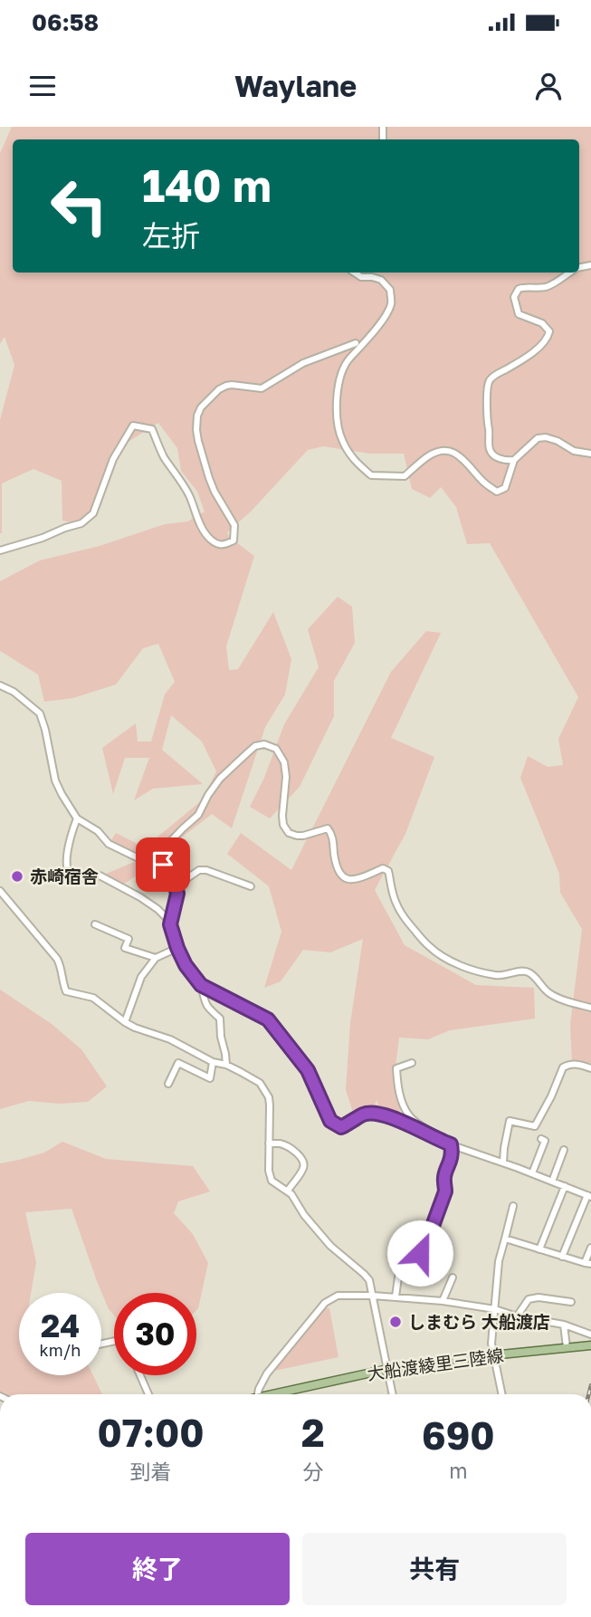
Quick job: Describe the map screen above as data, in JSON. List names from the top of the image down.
{
  "streets": {
    "main road": ["大船渡綾里三陸線"]
  },
  "places": ["赤崎宿舎", "しまむら 大船渡店"],
  "page": {
    "status": "06:58",
    "header": "Waylane",
    "turn": ["140 m", "左折"],
    "speed": "24 km/h",
    "limit": "30",
    "eta": [
      "07:00",
      "到着",
      "2",
      "分",
      "690",
      "m"
    ],
    "buttons": ["終了", "共有"]
  }
}
